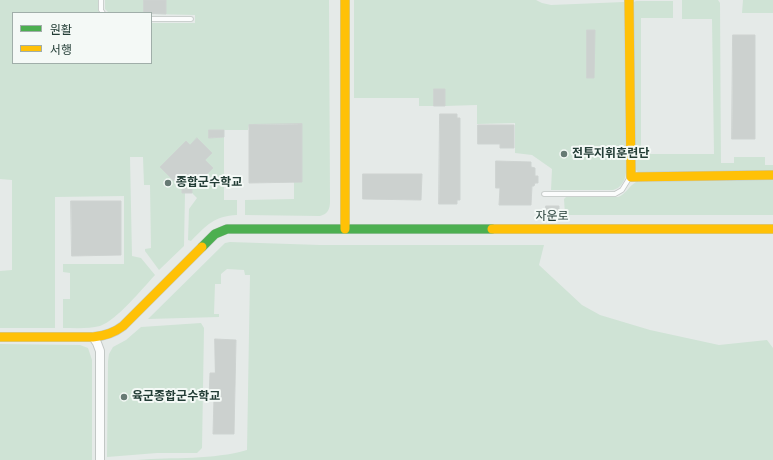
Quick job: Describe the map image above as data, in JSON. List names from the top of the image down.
{
  "streets": {
    "street": ["자운로"]
  },
  "places": ["전투지휘훈련단", "종합군수학교", "육군종합군수학교"],
  "legend": ["원활", "서행"]
}
